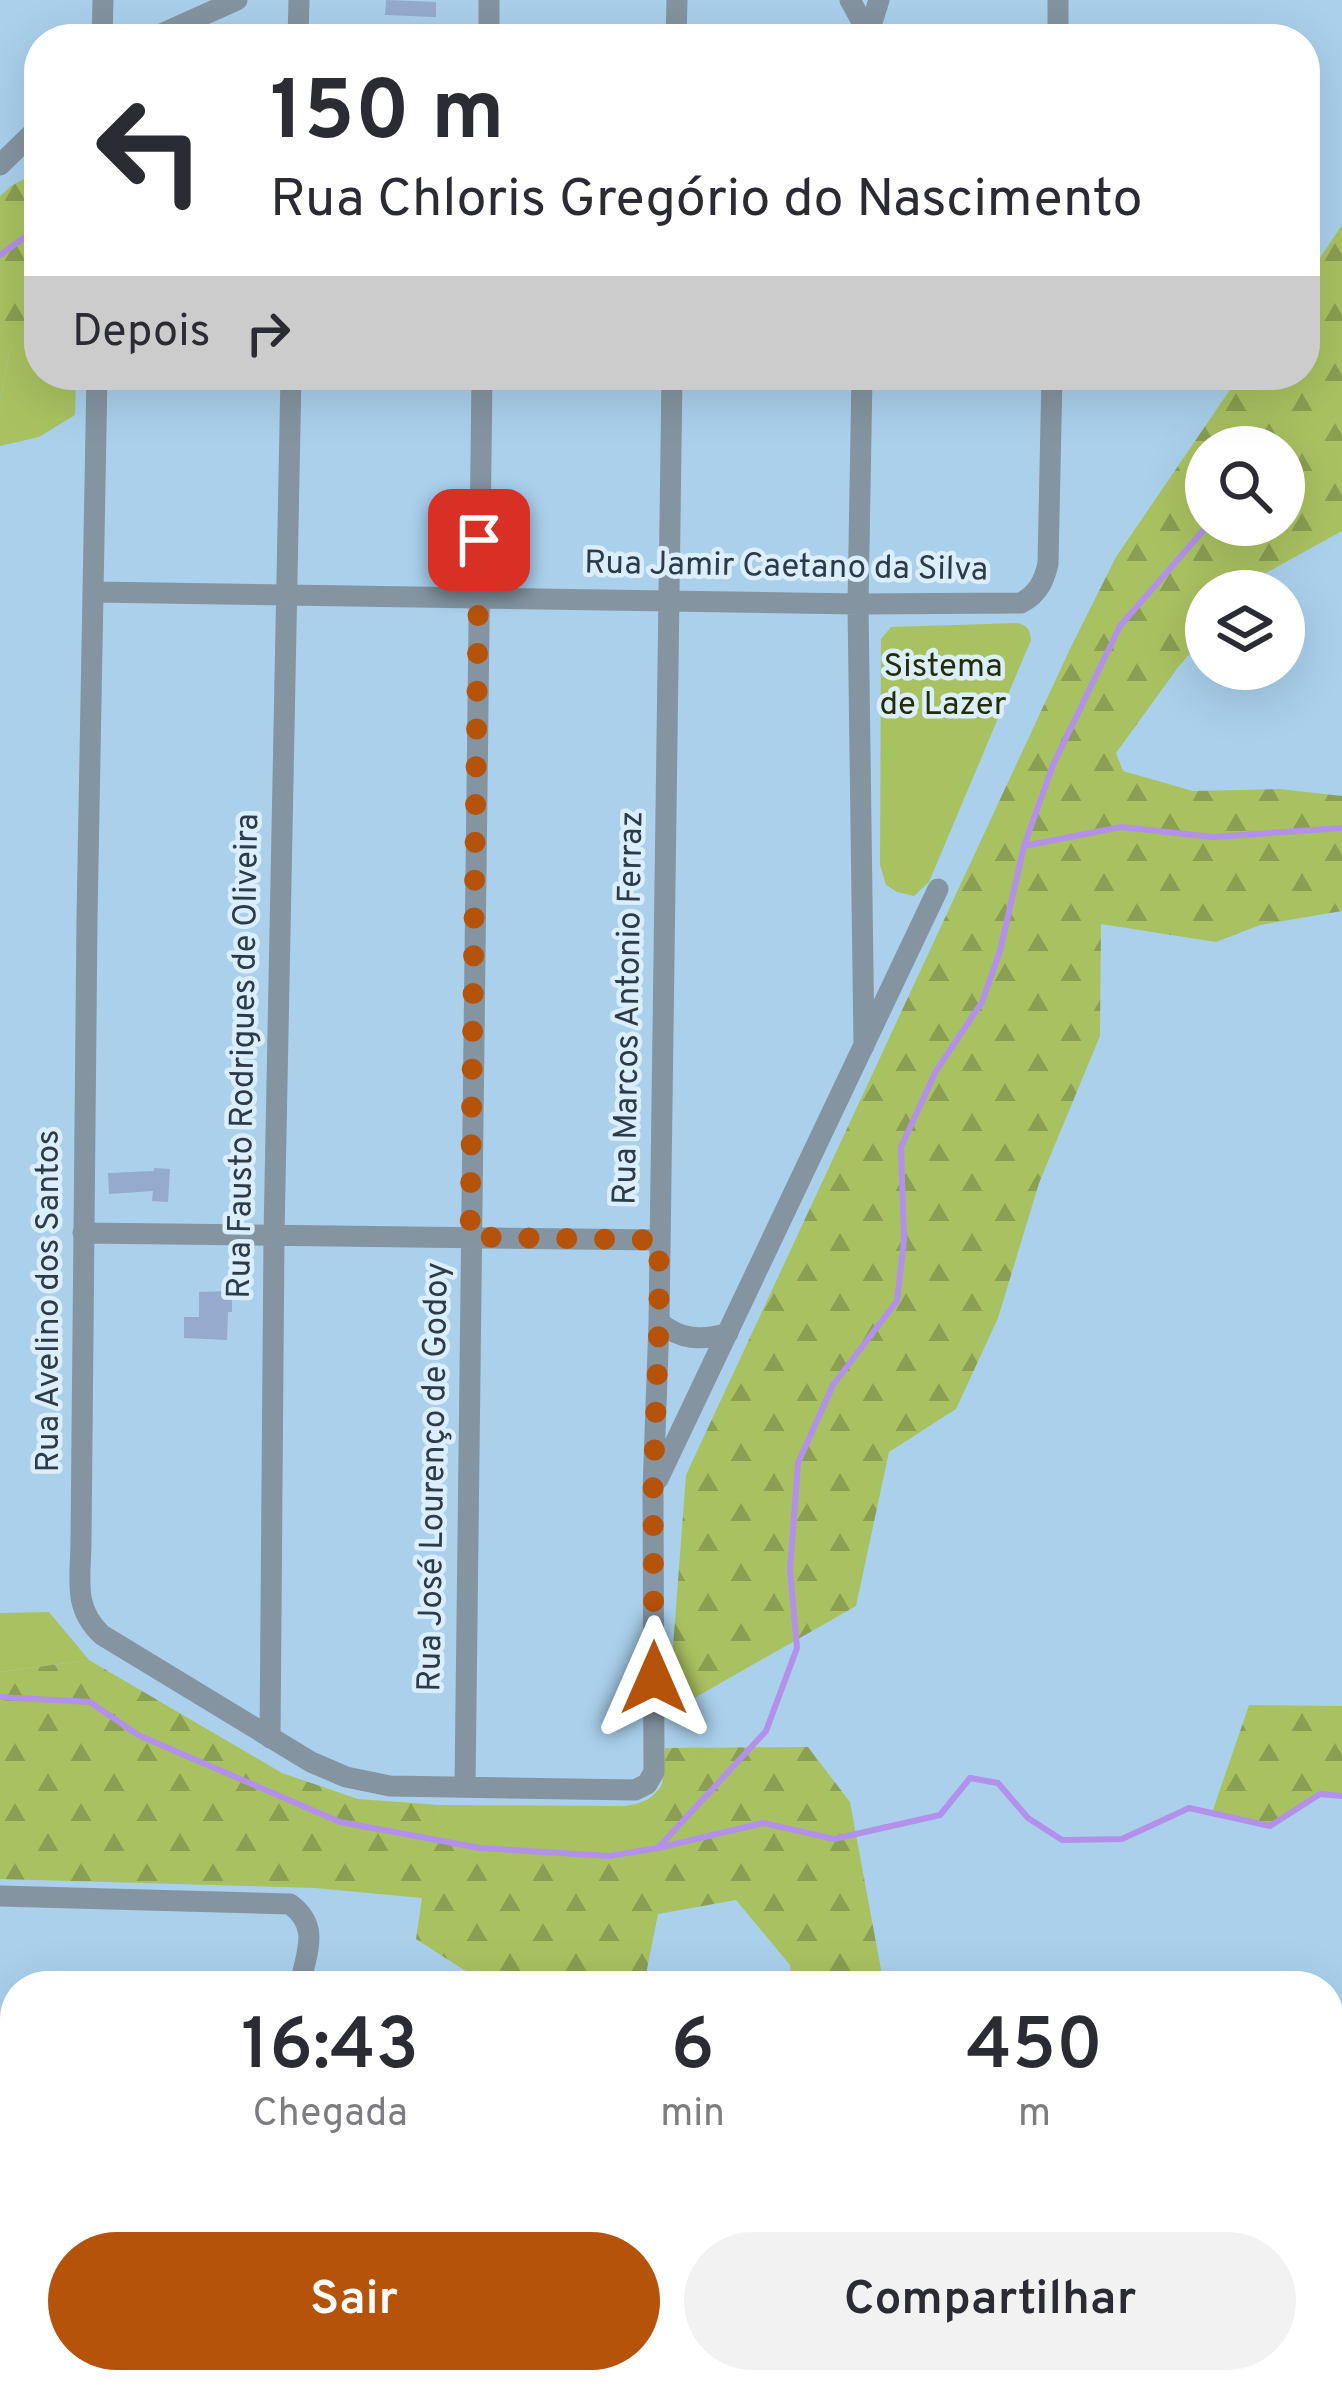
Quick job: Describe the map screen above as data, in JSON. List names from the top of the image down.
{
  "streets": {
    "street": [
      "Rua Jamir Caetano da Silva",
      "Rua Marcos Antonio Ferraz",
      "Rua Fausto Rodrigues de Oliveira",
      "Rua Avelino dos Santos",
      "Rua José Lourenço de Godoy"
    ]
  },
  "crossings": [
    ["Rua Jamir Caetano da Silva", "Rua Marcos Antonio Ferraz"],
    ["Rua Jamir Caetano da Silva", "Rua Fausto Rodrigues de Oliveira"],
    ["Rua Jamir Caetano da Silva", "Rua Avelino dos Santos"],
    ["Rua Jamir Caetano da Silva", "Rua José Lourenço de Godoy"],
    ["Rua Marcos Antonio Ferraz", "Rua Avelino dos Santos"],
    ["Rua Fausto Rodrigues de Oliveira", "Rua Avelino dos Santos"],
    ["Rua Avelino dos Santos", "Rua José Lourenço de Godoy"]
  ],
  "parks": ["Sistema de Lazer"],
  "page": {
    "turn": ["150 m", "Rua Chloris Gregório do Nascimento"],
    "then": "Depois",
    "eta": [
      "16:43",
      "Chegada",
      "6",
      "min",
      "450",
      "m"
    ],
    "buttons": ["Sair", "Compartilhar"]
  }
}
